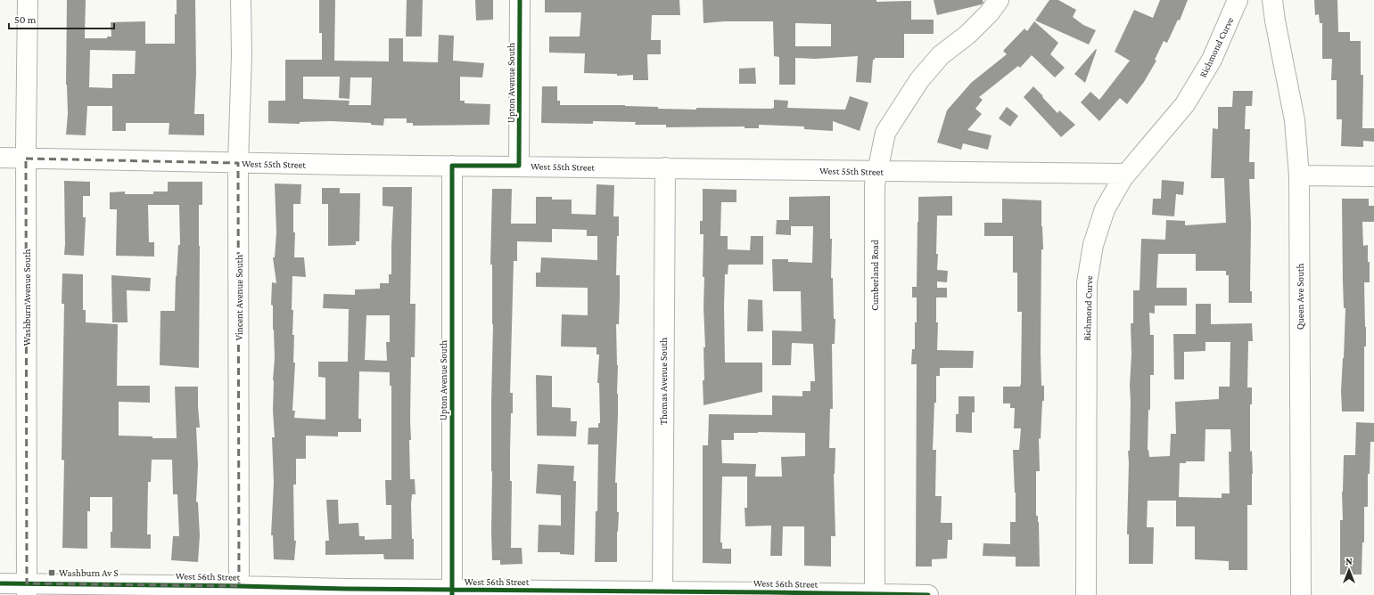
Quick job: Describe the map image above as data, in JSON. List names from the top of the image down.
{
  "streets": {
    "street": [
      "Richmond Curve",
      "Upton Avenue South",
      "West 55th Street",
      "Cumberland Road",
      "Queen Ave South",
      "Washburn Avenue South",
      "Vincent Avenue South",
      "Thomas Avenue South",
      "West 56th Street"
    ]
  },
  "crossings": [
    ["Richmond Curve", "West 55th Street"],
    ["Upton Avenue South", "West 55th Street"],
    ["Upton Avenue South", "West 56th Street"],
    ["West 55th Street", "Cumberland Road"],
    ["West 55th Street", "Washburn Avenue South"],
    ["West 55th Street", "Vincent Avenue South"],
    ["West 55th Street", "Thomas Avenue South"],
    ["Cumberland Road", "West 56th Street"],
    ["Washburn Avenue South", "West 56th Street"],
    ["Vincent Avenue South", "West 56th Street"],
    ["Thomas Avenue South", "West 56th Street"]
  ],
  "places": {
    "transit": ["Washburn Av S"]
  },
  "scale_bar": "50 m",
  "north": "top"
}
